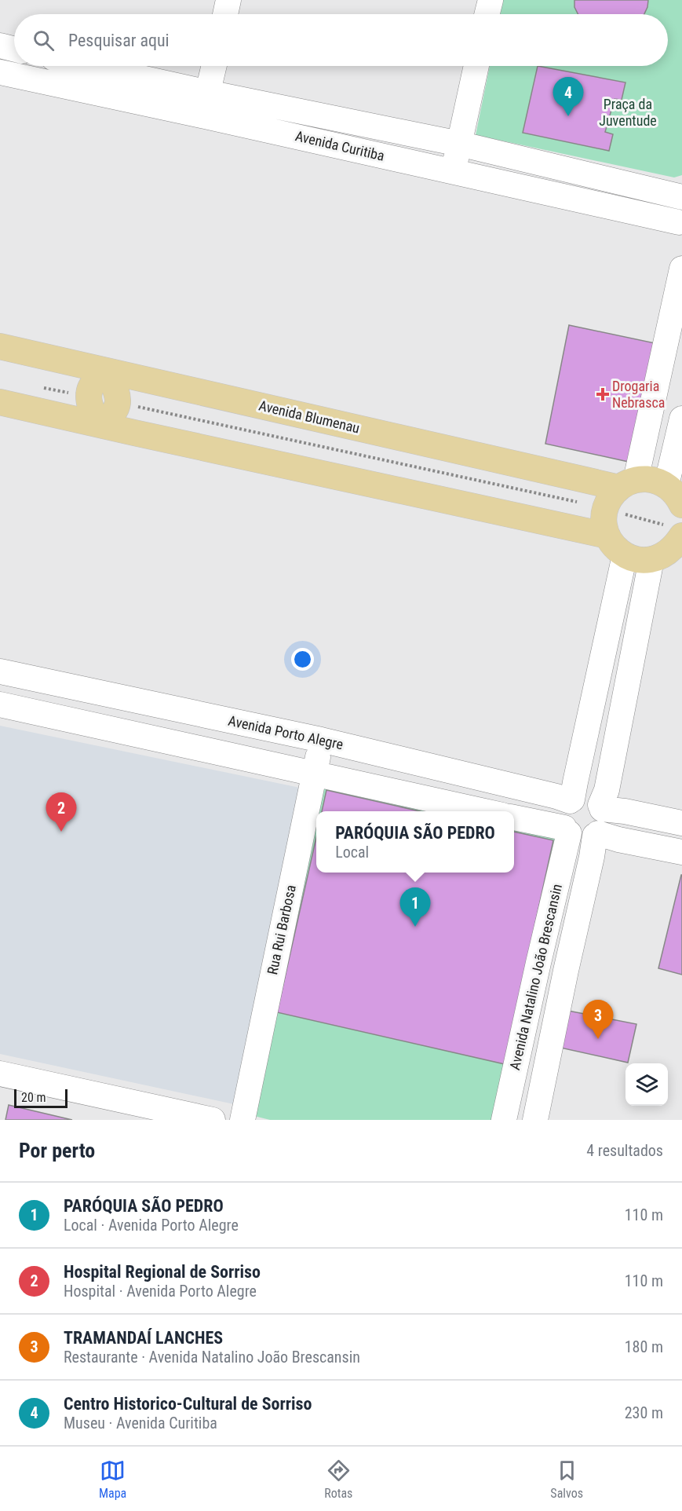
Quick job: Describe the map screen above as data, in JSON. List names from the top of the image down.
{
  "streets": {
    "main road": ["Avenida Blumenau"],
    "street": [
      "Avenida Curitiba",
      "Avenida Porto Alegre",
      "Rua Rui Barbosa",
      "Avenida Natalino João Brescansin"
    ]
  },
  "crossings": [
    ["Avenida Porto Alegre", "Rua Rui Barbosa"],
    ["Avenida Porto Alegre", "Avenida Natalino João Brescansin"]
  ],
  "parks": ["Praça da Juventude"],
  "places": {
    "health": ["Drogaria Nebrasca"]
  },
  "scale_bar": "20 m",
  "page": {
    "search": "Pesquisar aqui",
    "pins": [
      "4",
      "2",
      "1",
      "3"
    ],
    "popup": ["PARÓQUIA SÃO PEDRO", "Local"],
    "scale": "20 m",
    "heading": ["Por perto", "4 resultados"],
    "list": [
      {
        "mark": "1",
        "name": "PARÓQUIA SÃO PEDRO",
        "note": "Local · Avenida Porto Alegre",
        "value": "110 m"
      },
      {
        "mark": "2",
        "name": "Hospital Regional de Sorriso",
        "note": "Hospital · Avenida Porto Alegre",
        "value": "110 m"
      },
      {
        "mark": "3",
        "name": "TRAMANDAÍ LANCHES",
        "note": "Restaurante · Avenida Natalino João Brescansin",
        "value": "180 m"
      },
      {
        "mark": "4",
        "name": "Centro Historico-Cultural de Sorriso",
        "note": "Museu · Avenida Curitiba",
        "value": "230 m"
      }
    ],
    "nav": ["Mapa", "Rotas", "Salvos"]
  }
}
